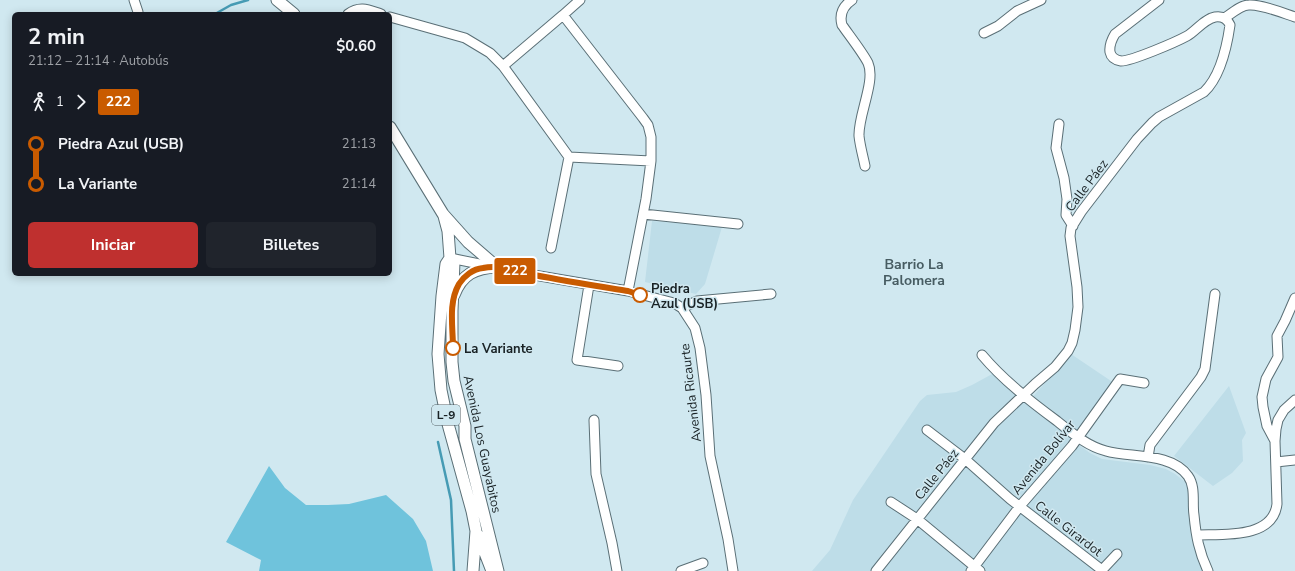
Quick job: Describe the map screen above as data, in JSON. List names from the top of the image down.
{
  "streets": {
    "main road": ["L-9", "Avenida Los Guayabitos"],
    "street": [
      "Calle Páez",
      "Avenida Ricaurte",
      "Avenida Bolívar",
      "Calle Girardot"
    ]
  },
  "crossings": [
    ["Calle Páez", "Calle Girardot"],
    ["L-9", "Avenida Los Guayabitos"],
    ["Avenida Bolívar", "Calle Girardot"]
  ],
  "districts": ["Barrio La Palomera"],
  "places": ["Piedra Azul (USB)", "La Variante"],
  "lines": ["bus line 222"],
  "page": {
    "on_map": "222",
    "heading": ["2 min", "21:12 – 21:14 · Autobús", "$0.60"],
    "legs": ["1", "222"],
    "list": [
      {
        "name": "Piedra Azul (USB)",
        "value": "21:13"
      },
      {
        "name": "La Variante",
        "value": "21:14"
      }
    ],
    "buttons": ["Iniciar", "Billetes"]
  }
}
